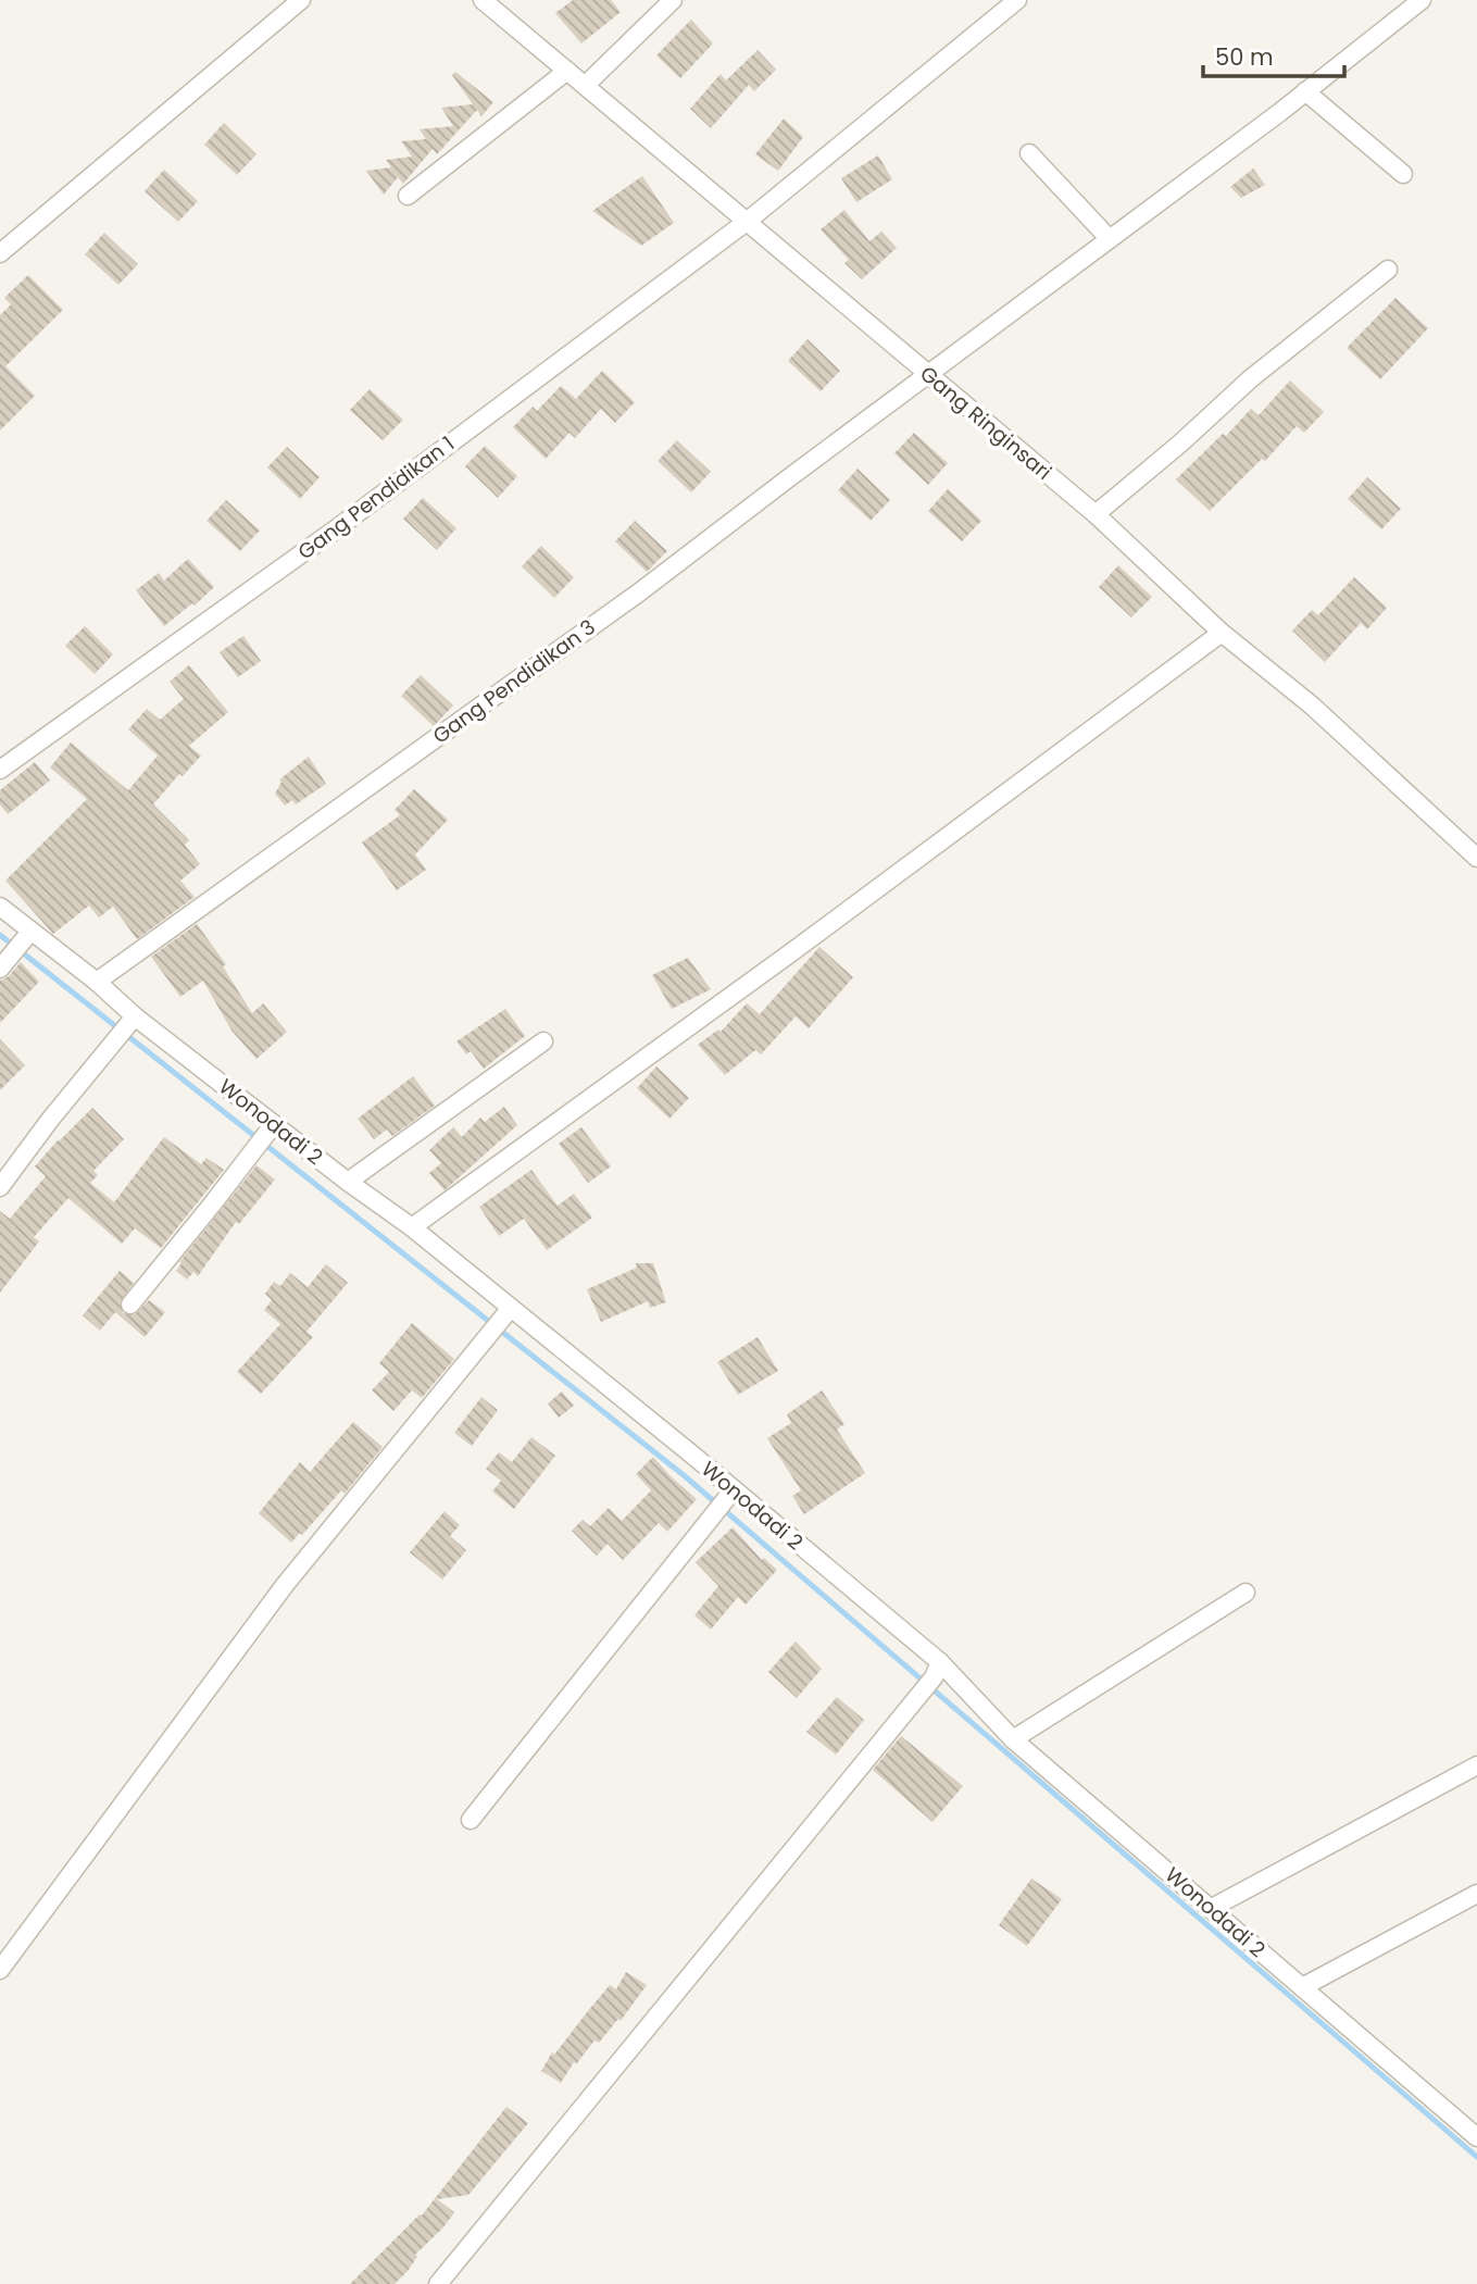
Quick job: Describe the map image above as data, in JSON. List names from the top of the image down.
{
  "streets": {
    "street": [
      "Gang Ringinsari",
      "Gang Pendidikan 1",
      "Gang Pendidikan 3",
      "Wonodadi 2"
    ]
  },
  "crossings": [
    ["Gang Ringinsari", "Gang Pendidikan 1"],
    ["Gang Ringinsari", "Gang Pendidikan 3"],
    ["Gang Pendidikan 3", "Wonodadi 2"]
  ],
  "scale_bar": "50 m"
}
